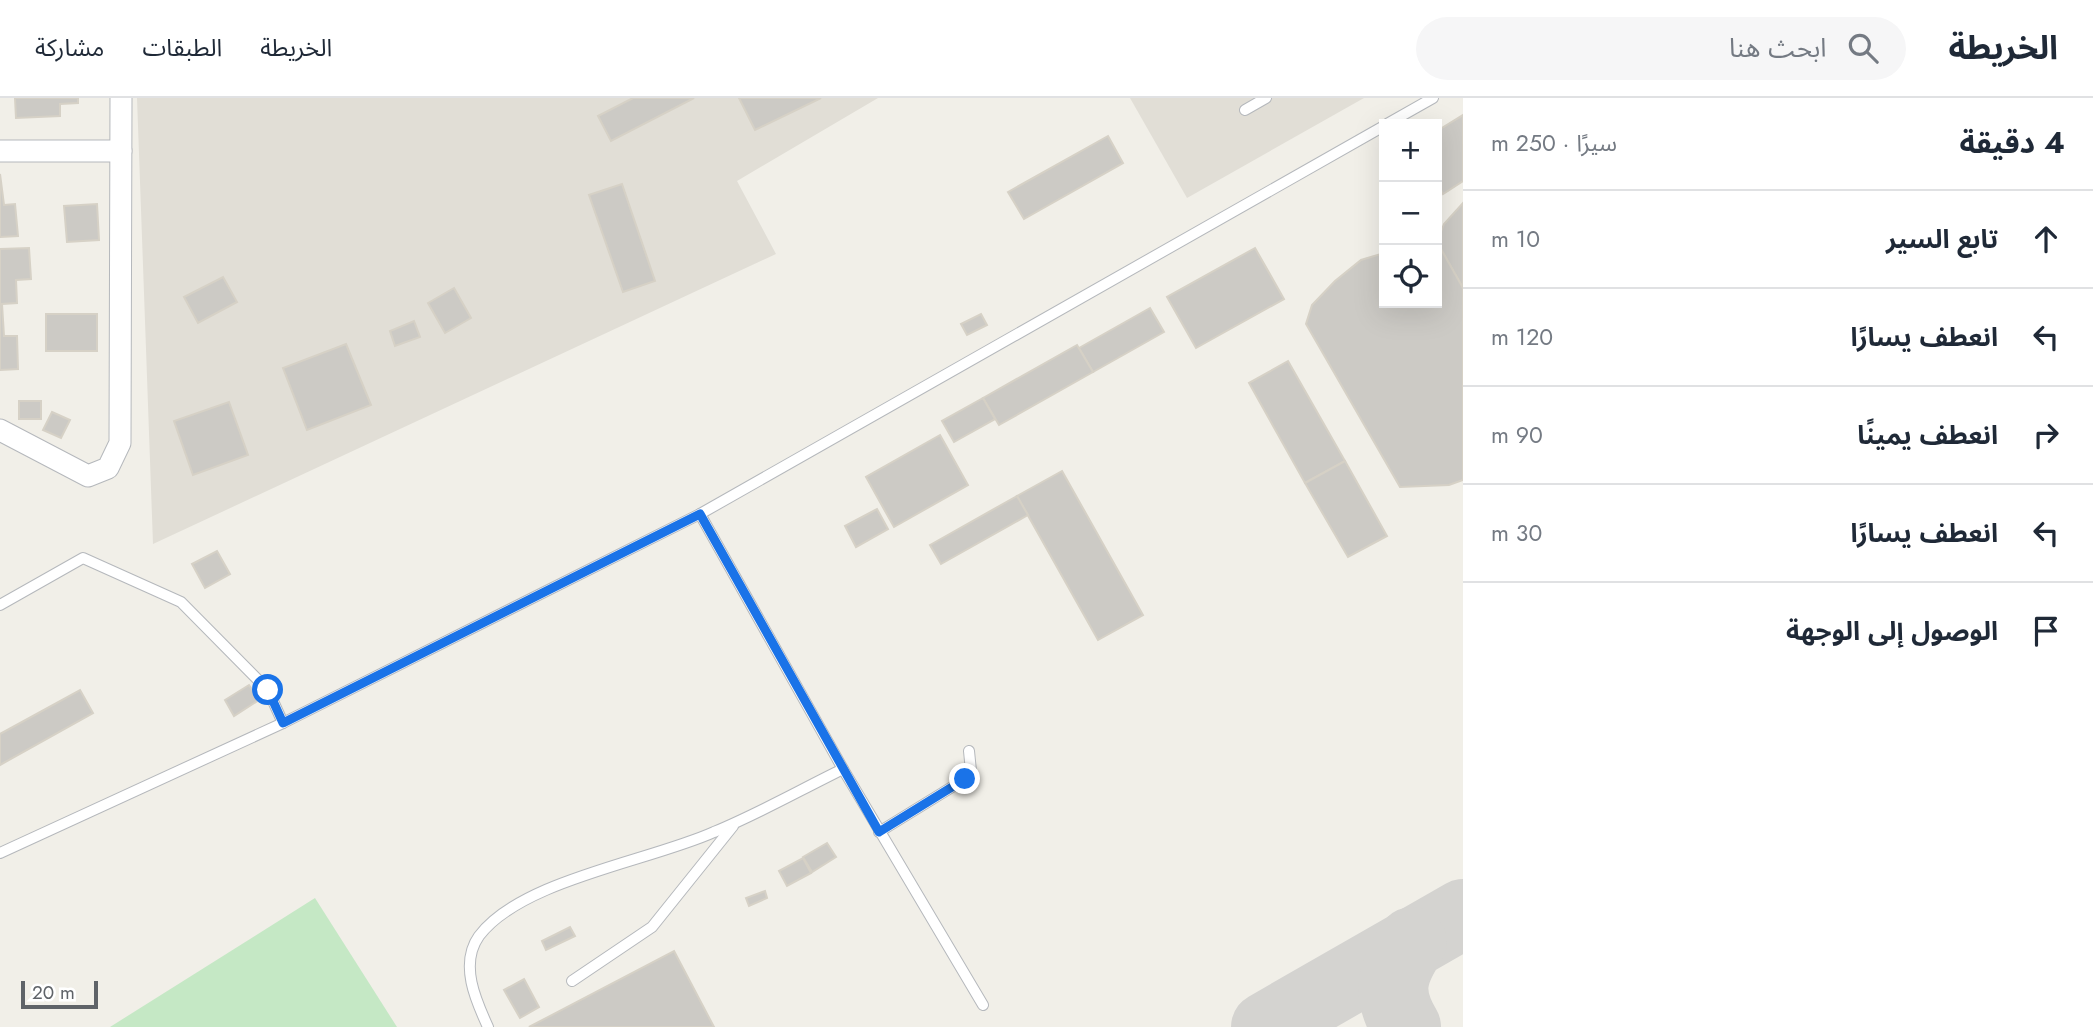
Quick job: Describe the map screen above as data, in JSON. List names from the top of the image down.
{
  "scale_bar": "20 m",
  "page": {
    "header": "الخريطة",
    "search": "ابحث هنا",
    "nav": ["الخريطة", "الطبقات", "مشاركة"],
    "heading": ["4 دقيقة", "سيرًا · 250 m"],
    "map_buttons": ["+", "−"],
    "list": [
      ["تابع السير", "10 m"],
      ["انعطف يسارًا", "120 m"],
      ["انعطف يمينًا", "90 m"],
      ["انعطف يسارًا", "30 m"],
      "الوصول إلى الوجهة"
    ],
    "scale": "20 m"
  }
}
